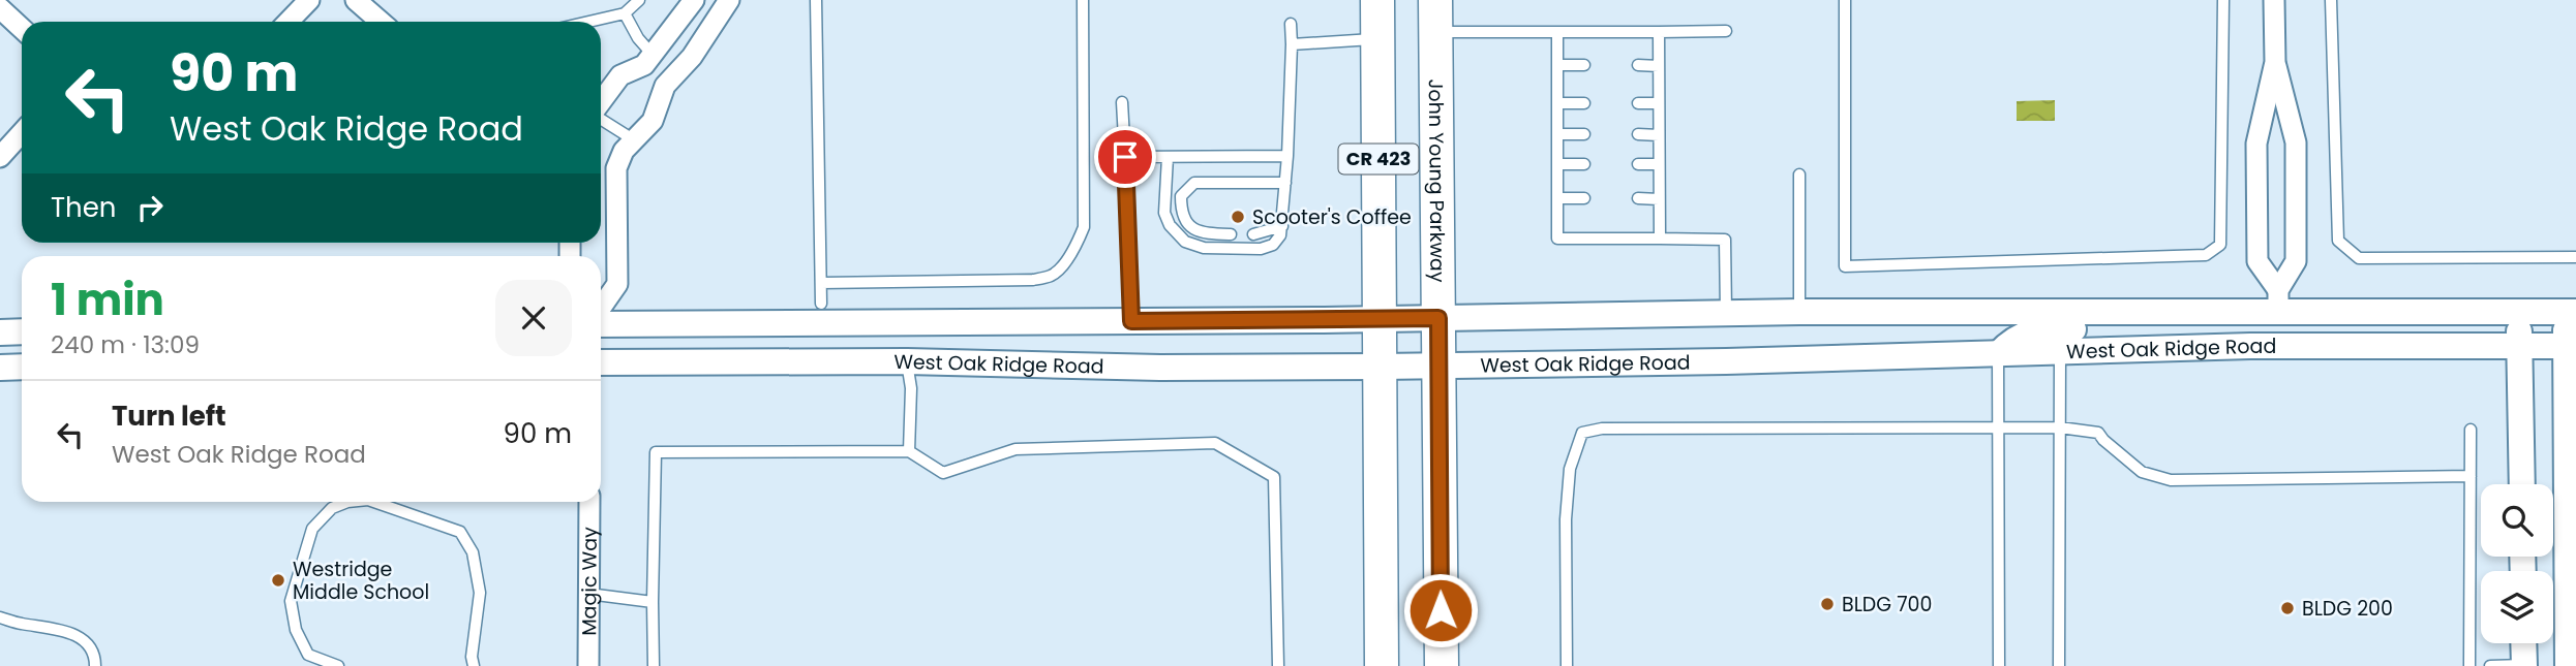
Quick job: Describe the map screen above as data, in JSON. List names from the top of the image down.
{
  "streets": {
    "highway": ["CR 423", "John Young Parkway"],
    "street": ["West Oak Ridge Road", "Magic Way"]
  },
  "crossings": [
    ["CR 423", "West Oak Ridge Road"],
    ["John Young Parkway", "West Oak Ridge Road"]
  ],
  "places": [
    "Scooter's Coffee",
    "Westridge Middle School",
    "BLDG 700",
    "BLDG 200"
  ],
  "page": {
    "turn": ["90 m", "West Oak Ridge Road"],
    "then": "Then",
    "heading": ["1 min", "240 m · 13:09"],
    "list": [
      {
        "name": "Turn left",
        "note": "West Oak Ridge Road",
        "value": "90 m"
      }
    ]
  }
}
